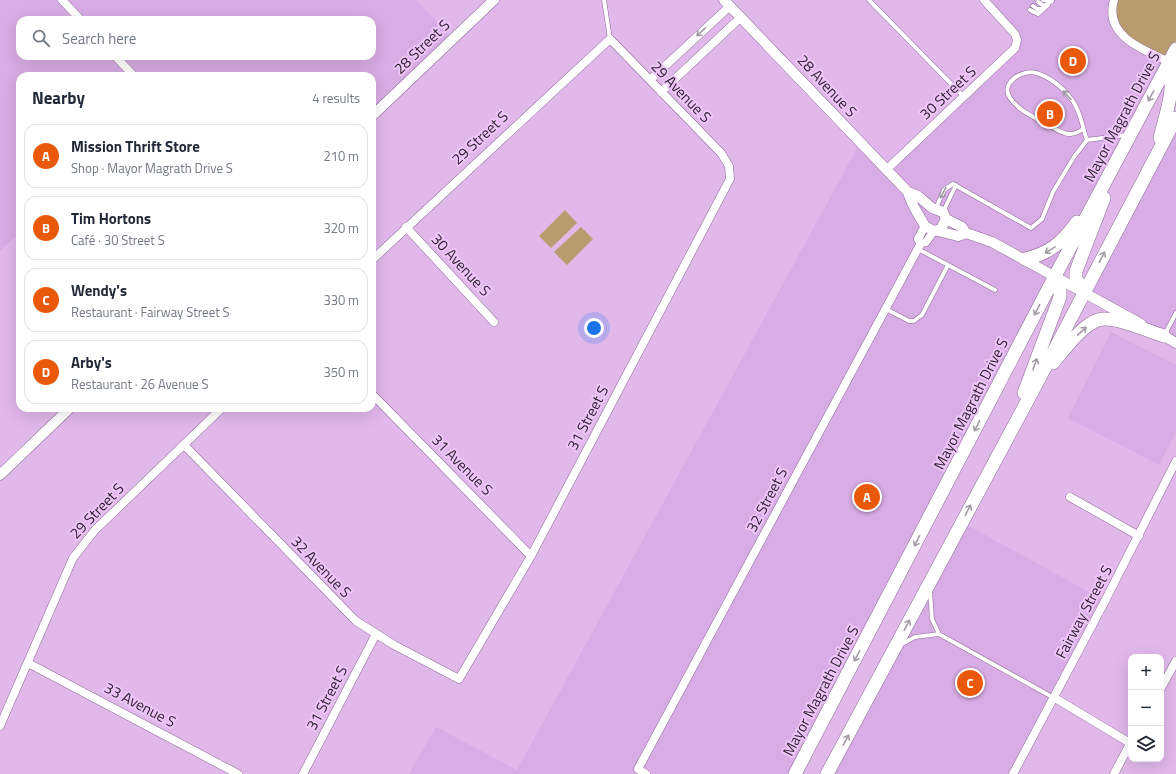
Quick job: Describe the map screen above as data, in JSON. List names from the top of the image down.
{
  "streets": {
    "main road": ["Mayor Magrath Drive S"],
    "street": [
      "28 Street S",
      "28 Avenue S",
      "29 Avenue S",
      "30 Street S",
      "29 Street S",
      "30 Avenue S",
      "31 Street S",
      "31 Avenue S",
      "32 Street S",
      "32 Avenue S",
      "Fairway Street S",
      "33 Avenue S"
    ]
  },
  "crossings": [
    ["28 Avenue S", "30 Street S"],
    ["28 Avenue S", "Mayor Magrath Drive S"],
    ["28 Avenue S", "32 Street S"],
    ["29 Avenue S", "29 Street S"],
    ["29 Avenue S", "31 Street S"],
    ["29 Street S", "30 Avenue S"],
    ["29 Street S", "32 Avenue S"],
    ["29 Street S", "33 Avenue S"],
    ["31 Street S", "31 Avenue S"],
    ["31 Street S", "32 Avenue S"]
  ],
  "page": {
    "search": "Search here",
    "pins": [
      "D",
      "B",
      "A",
      "C"
    ],
    "heading": ["Nearby", "4 results"],
    "list": [
      {
        "mark": "A",
        "name": "Mission Thrift Store",
        "note": "Shop · Mayor Magrath Drive S",
        "value": "210 m"
      },
      {
        "mark": "B",
        "name": "Tim Hortons",
        "note": "Café · 30 Street S",
        "value": "320 m"
      },
      {
        "mark": "C",
        "name": "Wendy's",
        "note": "Restaurant · Fairway Street S",
        "value": "330 m"
      },
      {
        "mark": "D",
        "name": "Arby's",
        "note": "Restaurant · 26 Avenue S",
        "value": "350 m"
      }
    ],
    "map_buttons": ["+", "−"]
  }
}
